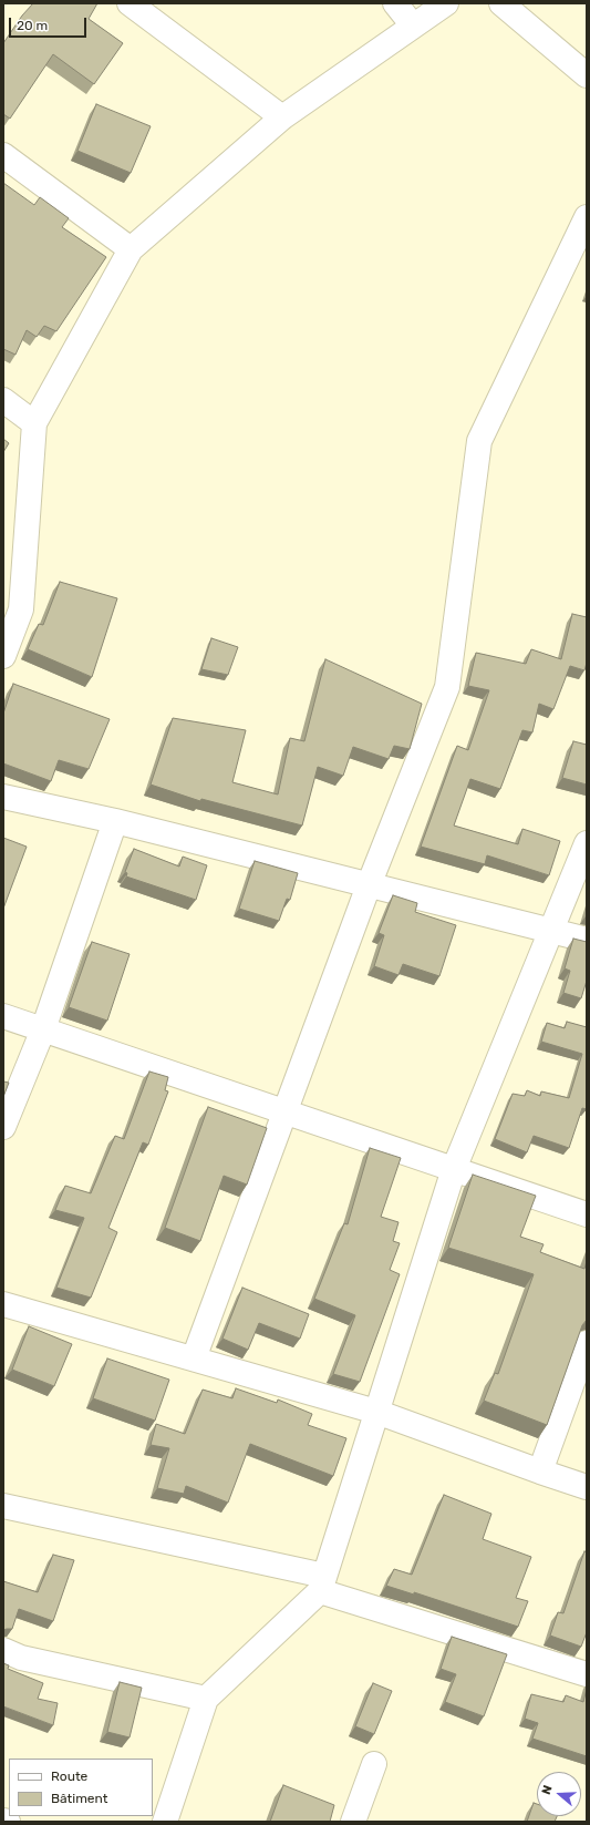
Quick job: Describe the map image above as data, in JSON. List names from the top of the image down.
{
  "legend": ["Route", "Bâtiment"],
  "scale_bar": "20 m",
  "north": "left"
}
